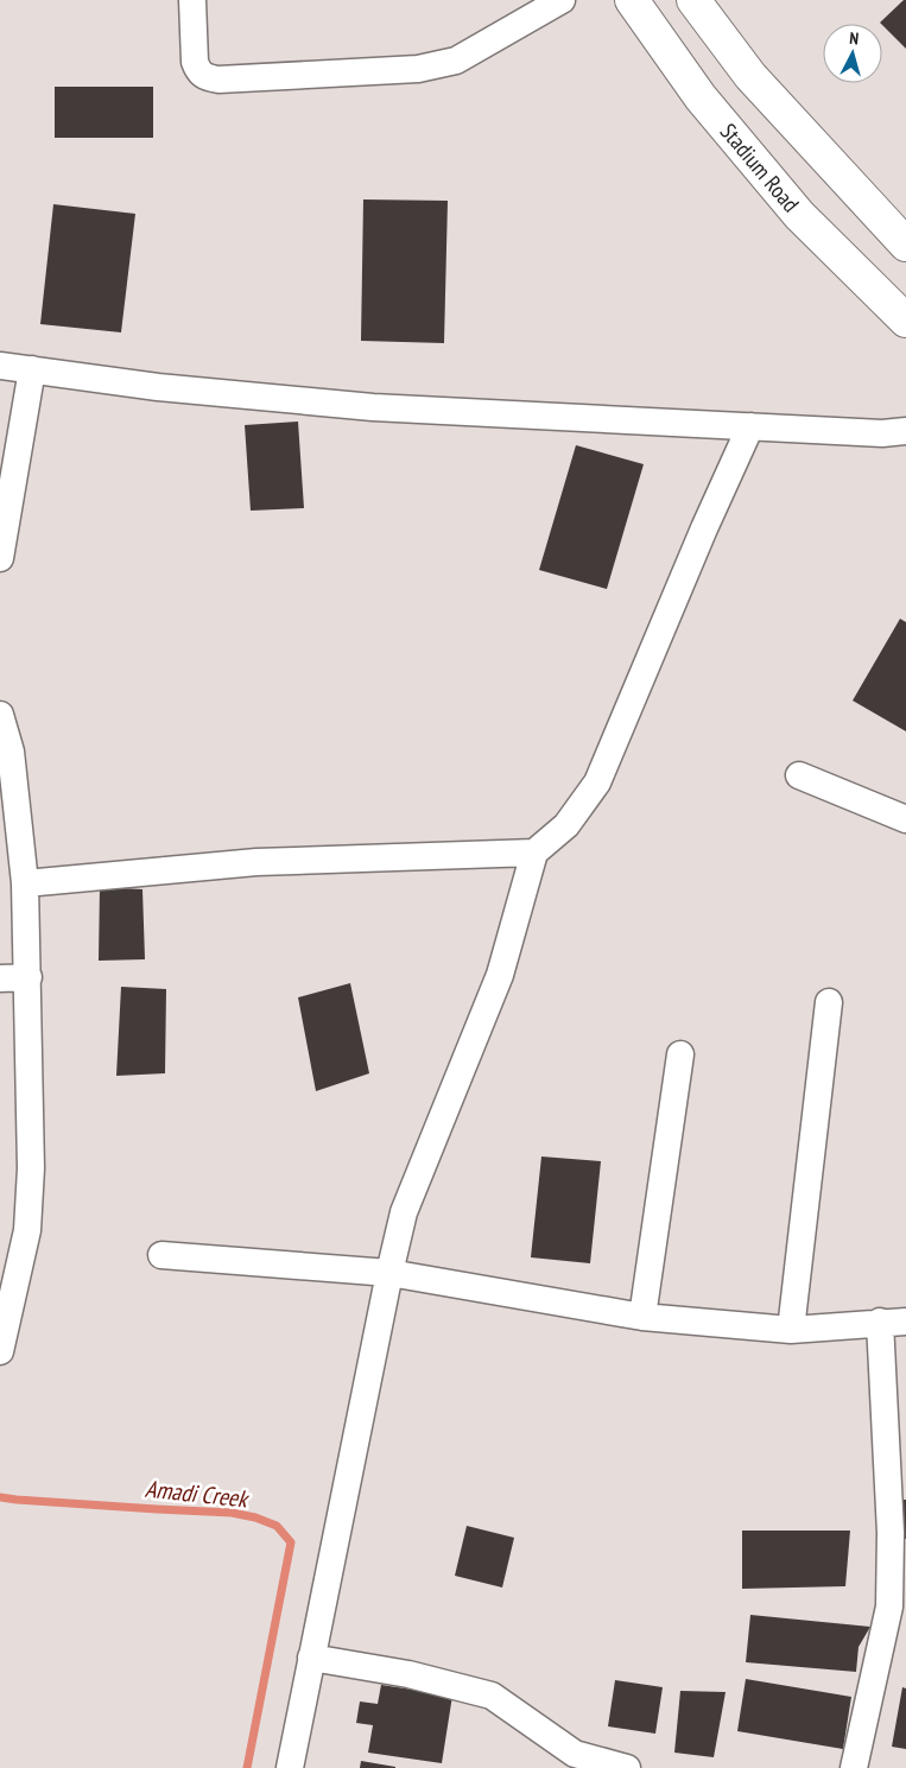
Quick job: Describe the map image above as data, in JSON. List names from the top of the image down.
{
  "streets": {
    "main road": ["Stadium Road"]
  },
  "water": ["Amadi Creek"],
  "north": "top"
}
